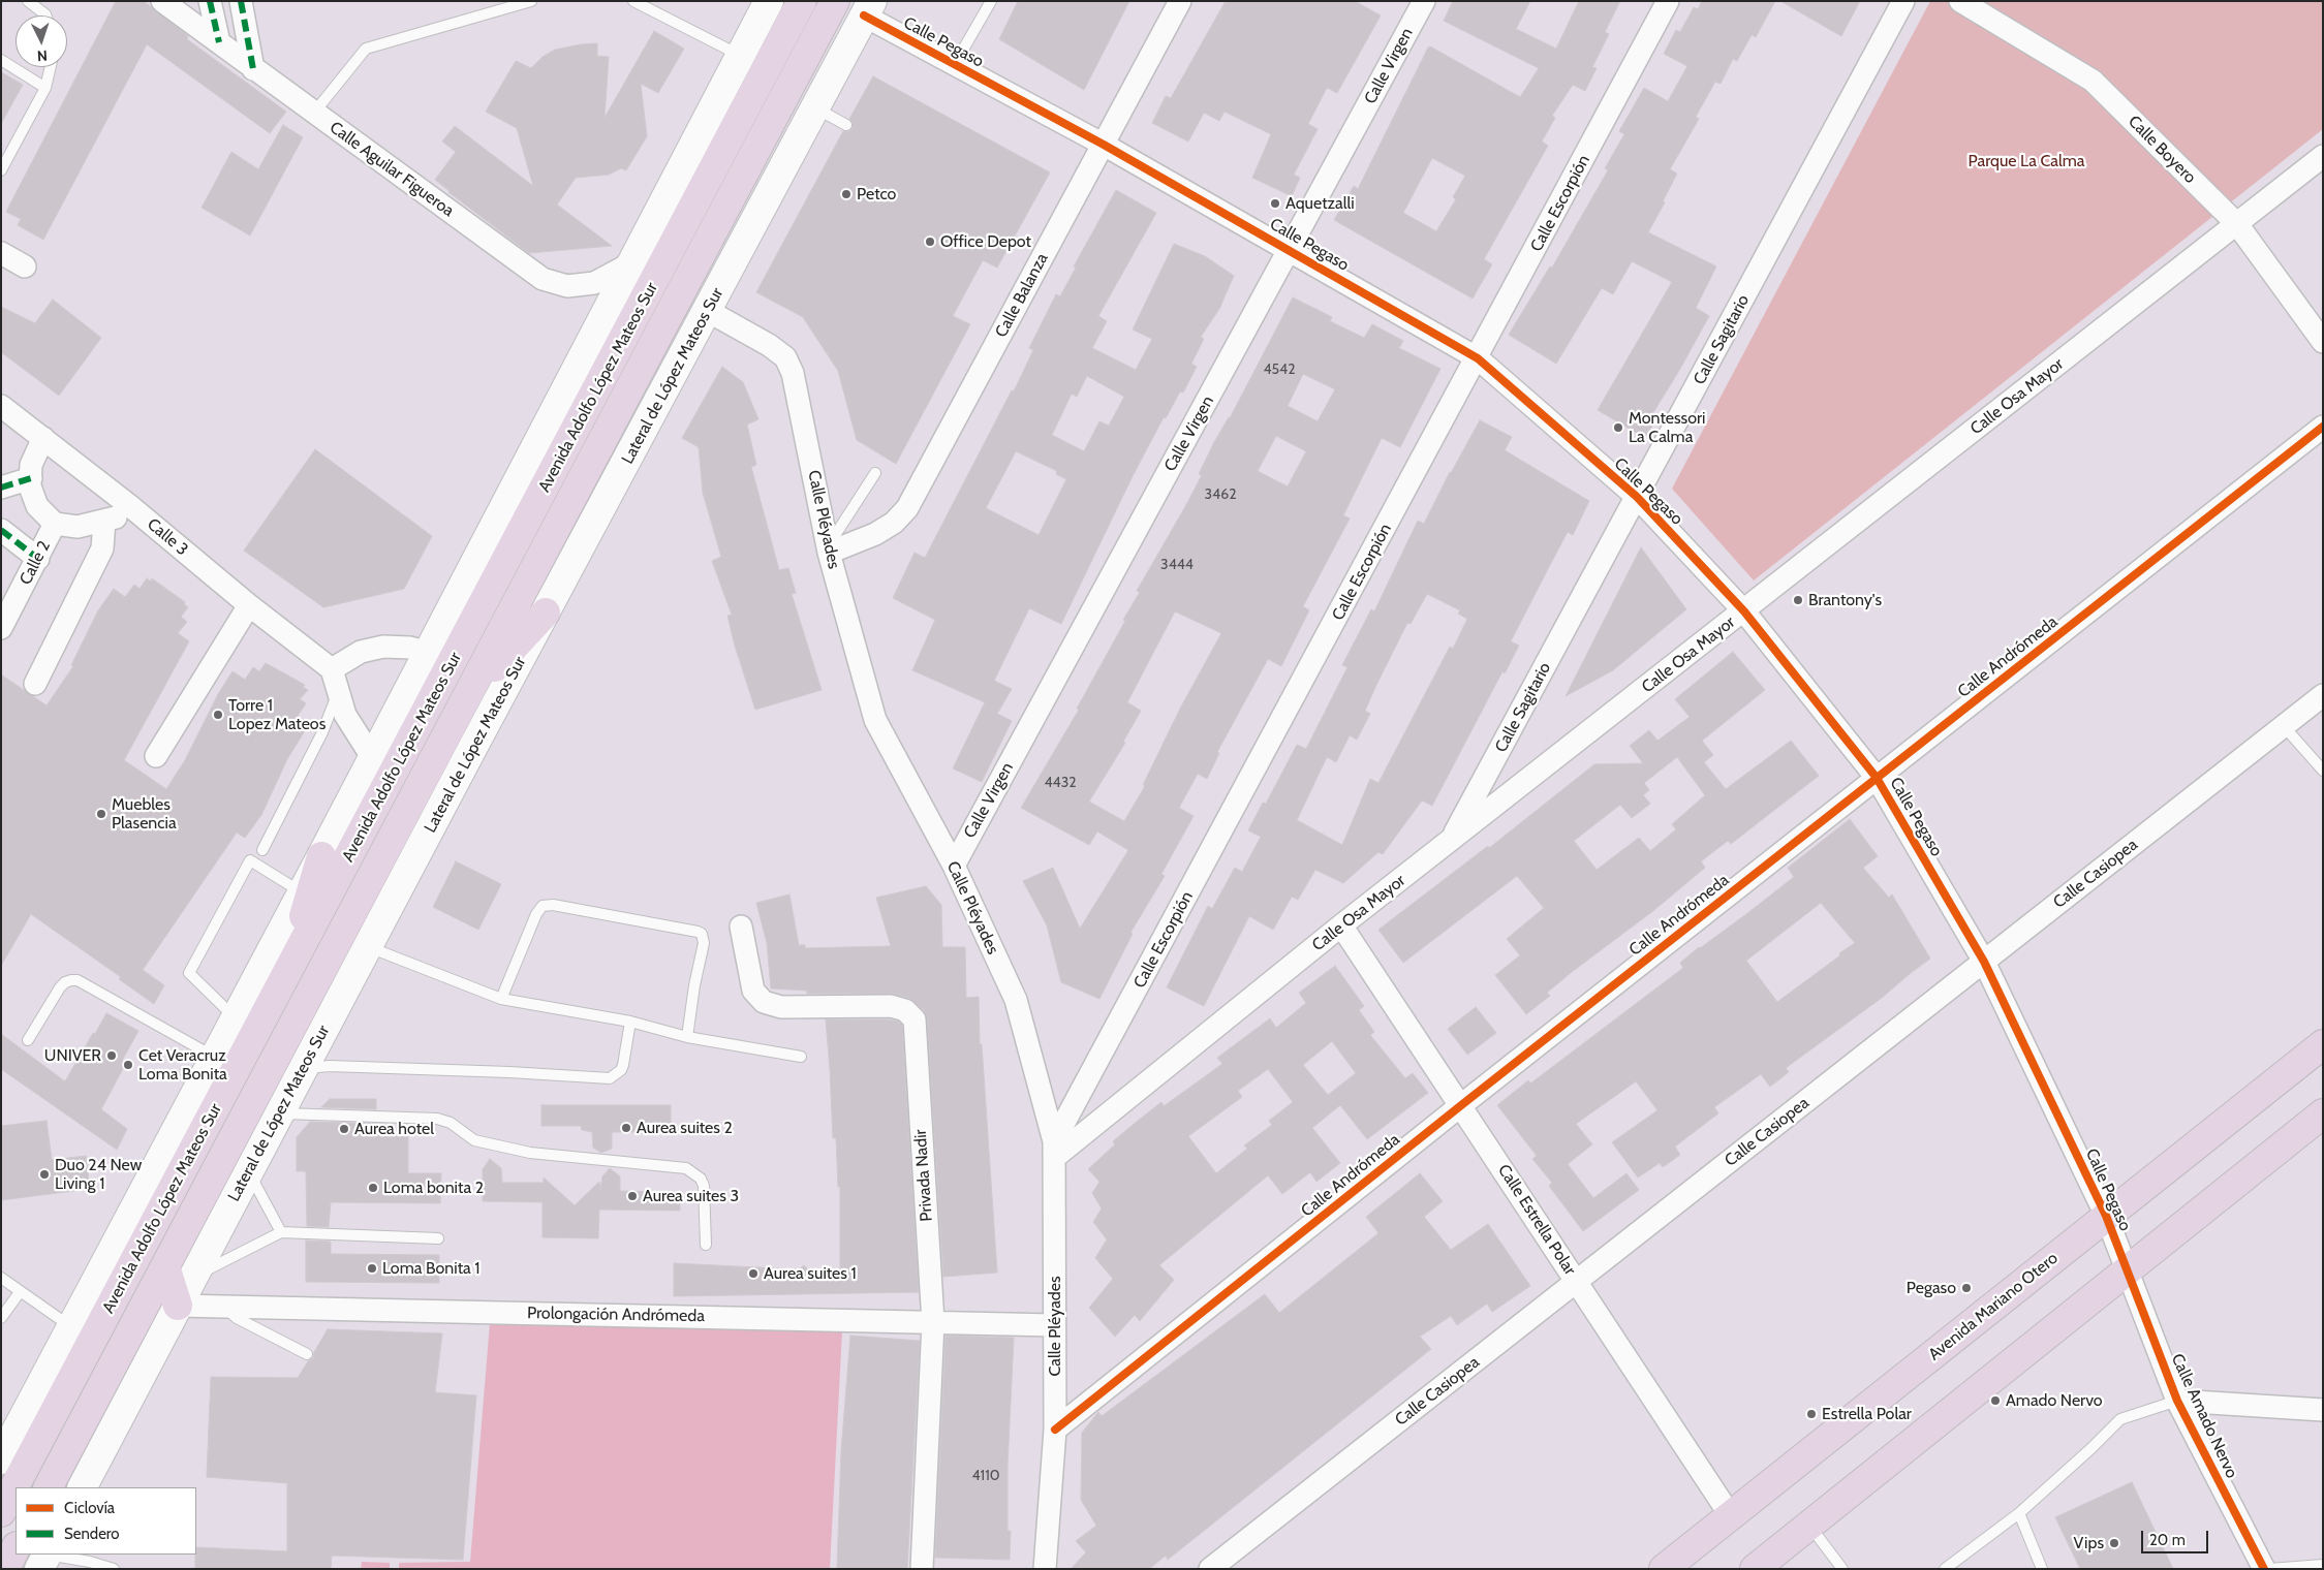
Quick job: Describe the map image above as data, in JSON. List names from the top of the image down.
{
  "streets": {
    "main road": ["Lateral de López Mateos Sur", "Avenida Adolfo López Mateos Sur", "Avenida Mariano Otero"],
    "street": [
      "Calle Pegaso",
      "Calle Virgen",
      "Calle Boyero",
      "Calle Aguilar Figueroa",
      "Calle Escorpión",
      "Calle Balanza",
      "Calle Sagitario",
      "Calle Osa Mayor",
      "Calle Pléyades",
      "Calle 3",
      "Calle 2",
      "Calle Andrómeda",
      "Calle Casiopea",
      "Privada Nadir",
      "Calle Estrella Polar",
      "Prolongación Andrómeda",
      "Calle Amado Nervo"
    ]
  },
  "crossings": [
    ["Calle Pegaso", "Calle Virgen"],
    ["Calle Pegaso", "Calle Escorpión"],
    ["Calle Pegaso", "Calle Balanza"],
    ["Calle Pegaso", "Calle Sagitario"],
    ["Calle Pegaso", "Lateral de López Mateos Sur"],
    ["Calle Pegaso", "Calle Osa Mayor"],
    ["Calle Pegaso", "Calle Andrómeda"],
    ["Calle Pegaso", "Calle Casiopea"],
    ["Calle Pegaso", "Avenida Mariano Otero"],
    ["Calle Pegaso", "Calle Amado Nervo"],
    ["Calle Virgen", "Calle Pléyades"],
    ["Calle Boyero", "Calle Osa Mayor"],
    ["Calle Escorpión", "Calle Osa Mayor"],
    ["Calle Escorpión", "Calle Pléyades"],
    ["Calle Balanza", "Calle Pléyades"],
    ["Calle Sagitario", "Calle Osa Mayor"],
    ["Lateral de López Mateos Sur", "Calle Pléyades"],
    ["Lateral de López Mateos Sur", "Prolongación Andrómeda"],
    ["Calle Osa Mayor", "Calle Pléyades"],
    ["Calle Osa Mayor", "Calle Estrella Polar"],
    ["Calle Pléyades", "Calle Andrómeda"],
    ["Calle Pléyades", "Prolongación Andrómeda"],
    ["Calle 3", "Calle 2"],
    ["Calle Andrómeda", "Calle Estrella Polar"],
    ["Calle Casiopea", "Calle Estrella Polar"],
    ["Privada Nadir", "Prolongación Andrómeda"],
    ["Calle Estrella Polar", "Avenida Mariano Otero"]
  ],
  "parks": ["Parque La Calma"],
  "places": [
    "Petco",
    "Aquetzalli",
    "Office Depot",
    "Montessori La Calma",
    "Brantony's",
    "Torre 1 Lopez Mateos",
    "Muebles Plasencia",
    "UNIVER",
    "Cet Veracruz Loma Bonita",
    "Aurea suites 2",
    "Aurea hotel",
    "Duo 24 New Living 1",
    "Loma bonita 2",
    "Aurea suites 3",
    "Loma Bonita 1",
    "Aurea suites 1",
    "Pegaso",
    "Amado Nervo",
    "Estrella Polar",
    "Vips"
  ],
  "house_numbers": [
    "4542",
    "3462",
    "3444",
    "4432",
    "4110"
  ],
  "legend": ["Ciclovía", "Sendero"],
  "scale_bar": "20 m",
  "north": "bottom"
}
